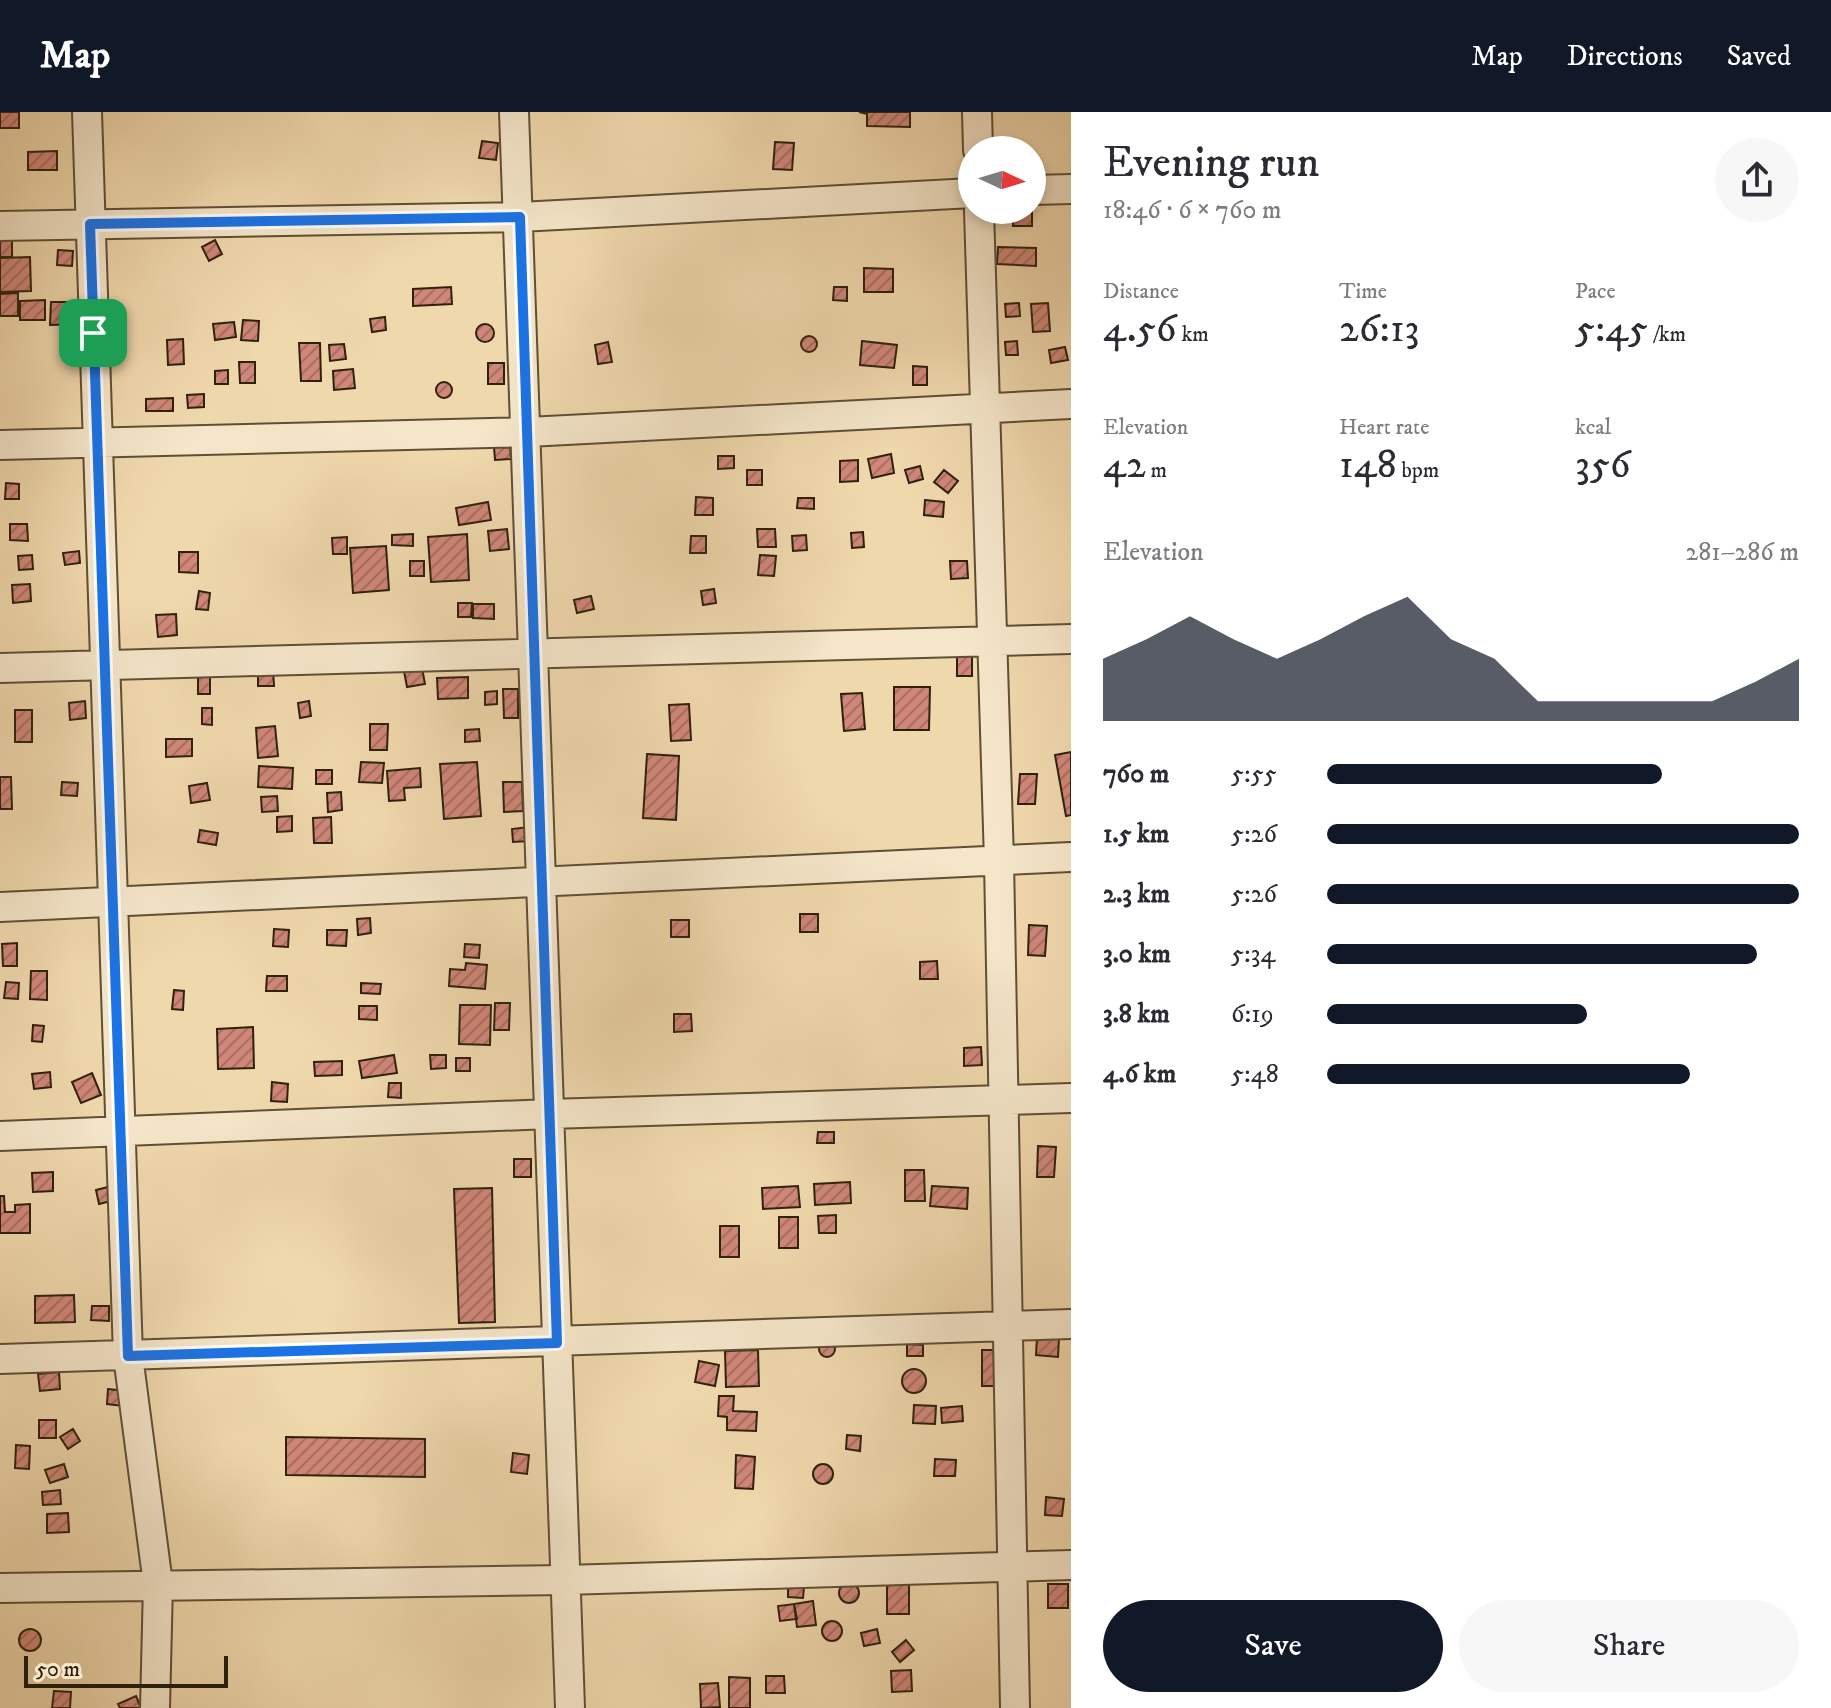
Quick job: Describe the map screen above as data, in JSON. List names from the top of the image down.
{
  "scale_bar": "50 m",
  "north": "right",
  "page": {
    "header": "Map",
    "nav": ["Map", "Directions", "Saved"],
    "heading": ["Evening run", "18:46 · 6 × 760 m"],
    "stats": [
      ["Distance", "4.56 km"],
      ["Time", "26:13"],
      ["Pace", "5:45 /km"],
      ["Elevation", "42 m"],
      ["Heart rate", "148 bpm"],
      ["kcal", "356"]
    ],
    "chart": ["Elevation", "281–286 m"],
    "list": [
      {
        "name": "760 m",
        "note": "5:55"
      },
      {
        "name": "1.5 km",
        "note": "5:26"
      },
      {
        "name": "2.3 km",
        "note": "5:26"
      },
      {
        "name": "3.0 km",
        "note": "5:34"
      },
      {
        "name": "3.8 km",
        "note": "6:19"
      },
      {
        "name": "4.6 km",
        "note": "5:48"
      }
    ],
    "buttons": ["Save", "Share"],
    "scale": "50 m"
  }
}
